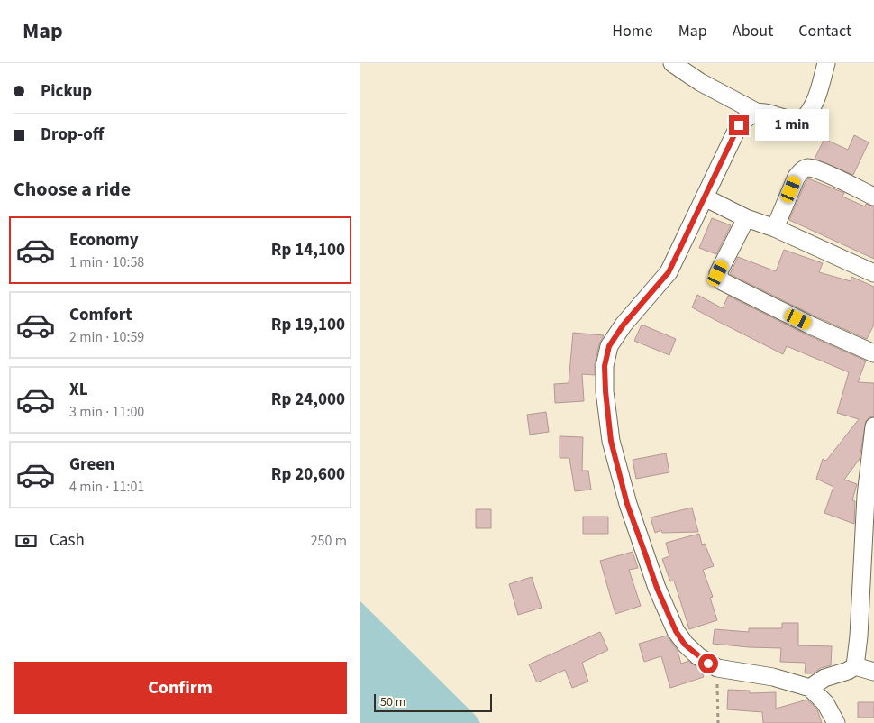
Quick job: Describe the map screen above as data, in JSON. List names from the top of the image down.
{
  "scale_bar": "50 m",
  "page": {
    "header": "Map",
    "nav": [
      "Home",
      "Map",
      "About",
      "Contact"
    ],
    "banner": ["Pickup", "Drop-off"],
    "bubble": "1 min",
    "heading": "Choose a ride",
    "list": [
      {
        "name": "Economy",
        "note": "1 min · 10:58",
        "value": "Rp 14,100"
      },
      {
        "name": "Comfort",
        "note": "2 min · 10:59",
        "value": "Rp 19,100"
      },
      {
        "name": "XL",
        "note": "3 min · 11:00",
        "value": "Rp 24,000"
      },
      {
        "name": "Green",
        "note": "4 min · 11:01",
        "value": "Rp 20,600"
      }
    ],
    "pay": ["Cash", "250 m"],
    "buttons": "Confirm",
    "scale": "50 m"
  }
}
